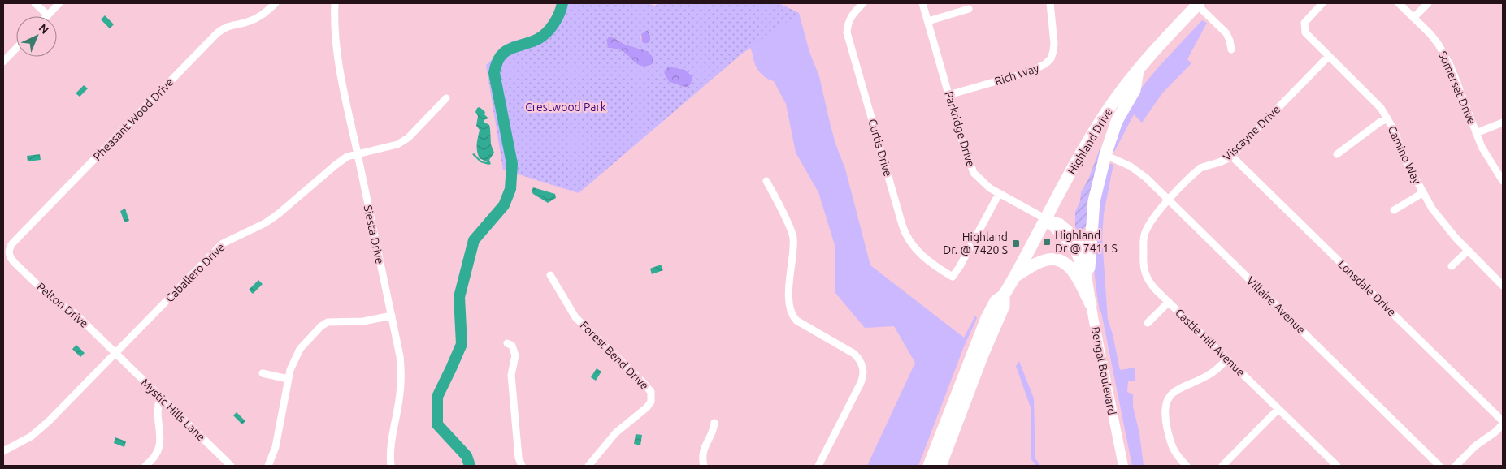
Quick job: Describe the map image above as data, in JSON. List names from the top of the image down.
{
  "streets": {
    "main road": ["Highland Drive", "Bengal Boulevard"],
    "street": [
      "Rich Way",
      "Somerset Drive",
      "Pheasant Wood Drive",
      "Parkridge Drive",
      "Viscayne Drive",
      "Curtis Drive",
      "Camino Way",
      "Siesta Drive",
      "Caballero Drive",
      "Lonsdale Drive",
      "Pelton Drive",
      "Villaire Avenue",
      "Castle Hill Avenue",
      "Forest Bend Drive",
      "Mystic Hills Lane"
    ]
  },
  "crossings": [
    ["Rich Way", "Parkridge Drive"],
    ["Pheasant Wood Drive", "Pelton Drive"],
    ["Parkridge Drive", "Highland Drive"],
    ["Parkridge Drive", "Curtis Drive"],
    ["Parkridge Drive", "Bengal Boulevard"],
    ["Viscayne Drive", "Camino Way"],
    ["Viscayne Drive", "Lonsdale Drive"],
    ["Viscayne Drive", "Villaire Avenue"],
    ["Viscayne Drive", "Castle Hill Avenue"],
    ["Highland Drive", "Bengal Boulevard"],
    ["Siesta Drive", "Caballero Drive"],
    ["Caballero Drive", "Pelton Drive"],
    ["Caballero Drive", "Mystic Hills Lane"],
    ["Pelton Drive", "Mystic Hills Lane"],
    ["Villaire Avenue", "Castle Hill Avenue"]
  ],
  "parks": ["Crestwood Park"],
  "places": {
    "transit": ["Highland Dr @ 7411 S", "Highland Dr. @ 7420 S"]
  },
  "north": "top right"
}
